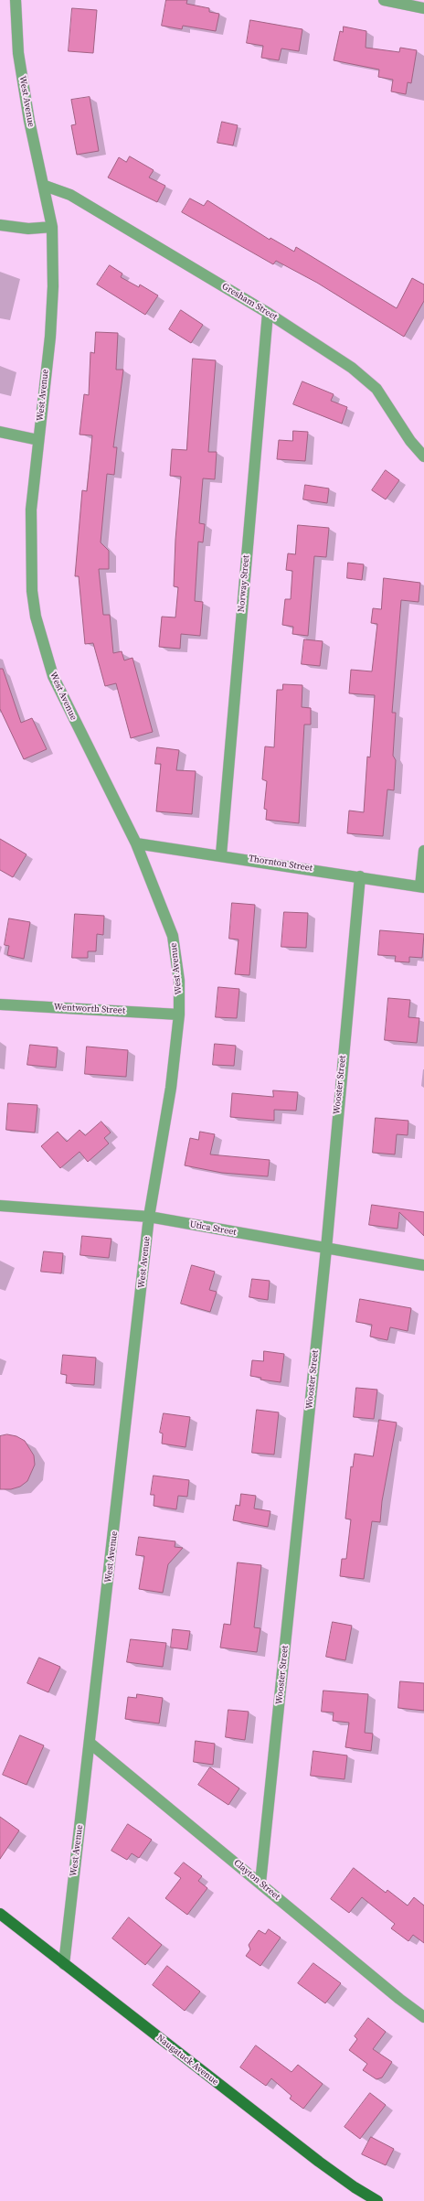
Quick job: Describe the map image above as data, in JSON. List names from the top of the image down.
{
  "streets": {
    "main road": ["Naugatuck Avenue"],
    "street": [
      "West Avenue",
      "Gresham Street",
      "Norway Street",
      "Thornton Street",
      "Wentworth Street",
      "Wooster Street",
      "Utica Street",
      "Clayton Street"
    ]
  },
  "crossings": [
    ["West Avenue", "Gresham Street"],
    ["West Avenue", "Thornton Street"],
    ["West Avenue", "Wentworth Street"],
    ["West Avenue", "Utica Street"],
    ["West Avenue", "Clayton Street"],
    ["West Avenue", "Naugatuck Avenue"],
    ["Gresham Street", "Norway Street"],
    ["Norway Street", "Thornton Street"],
    ["Thornton Street", "Wooster Street"],
    ["Wooster Street", "Utica Street"],
    ["Wooster Street", "Clayton Street"]
  ]
}
